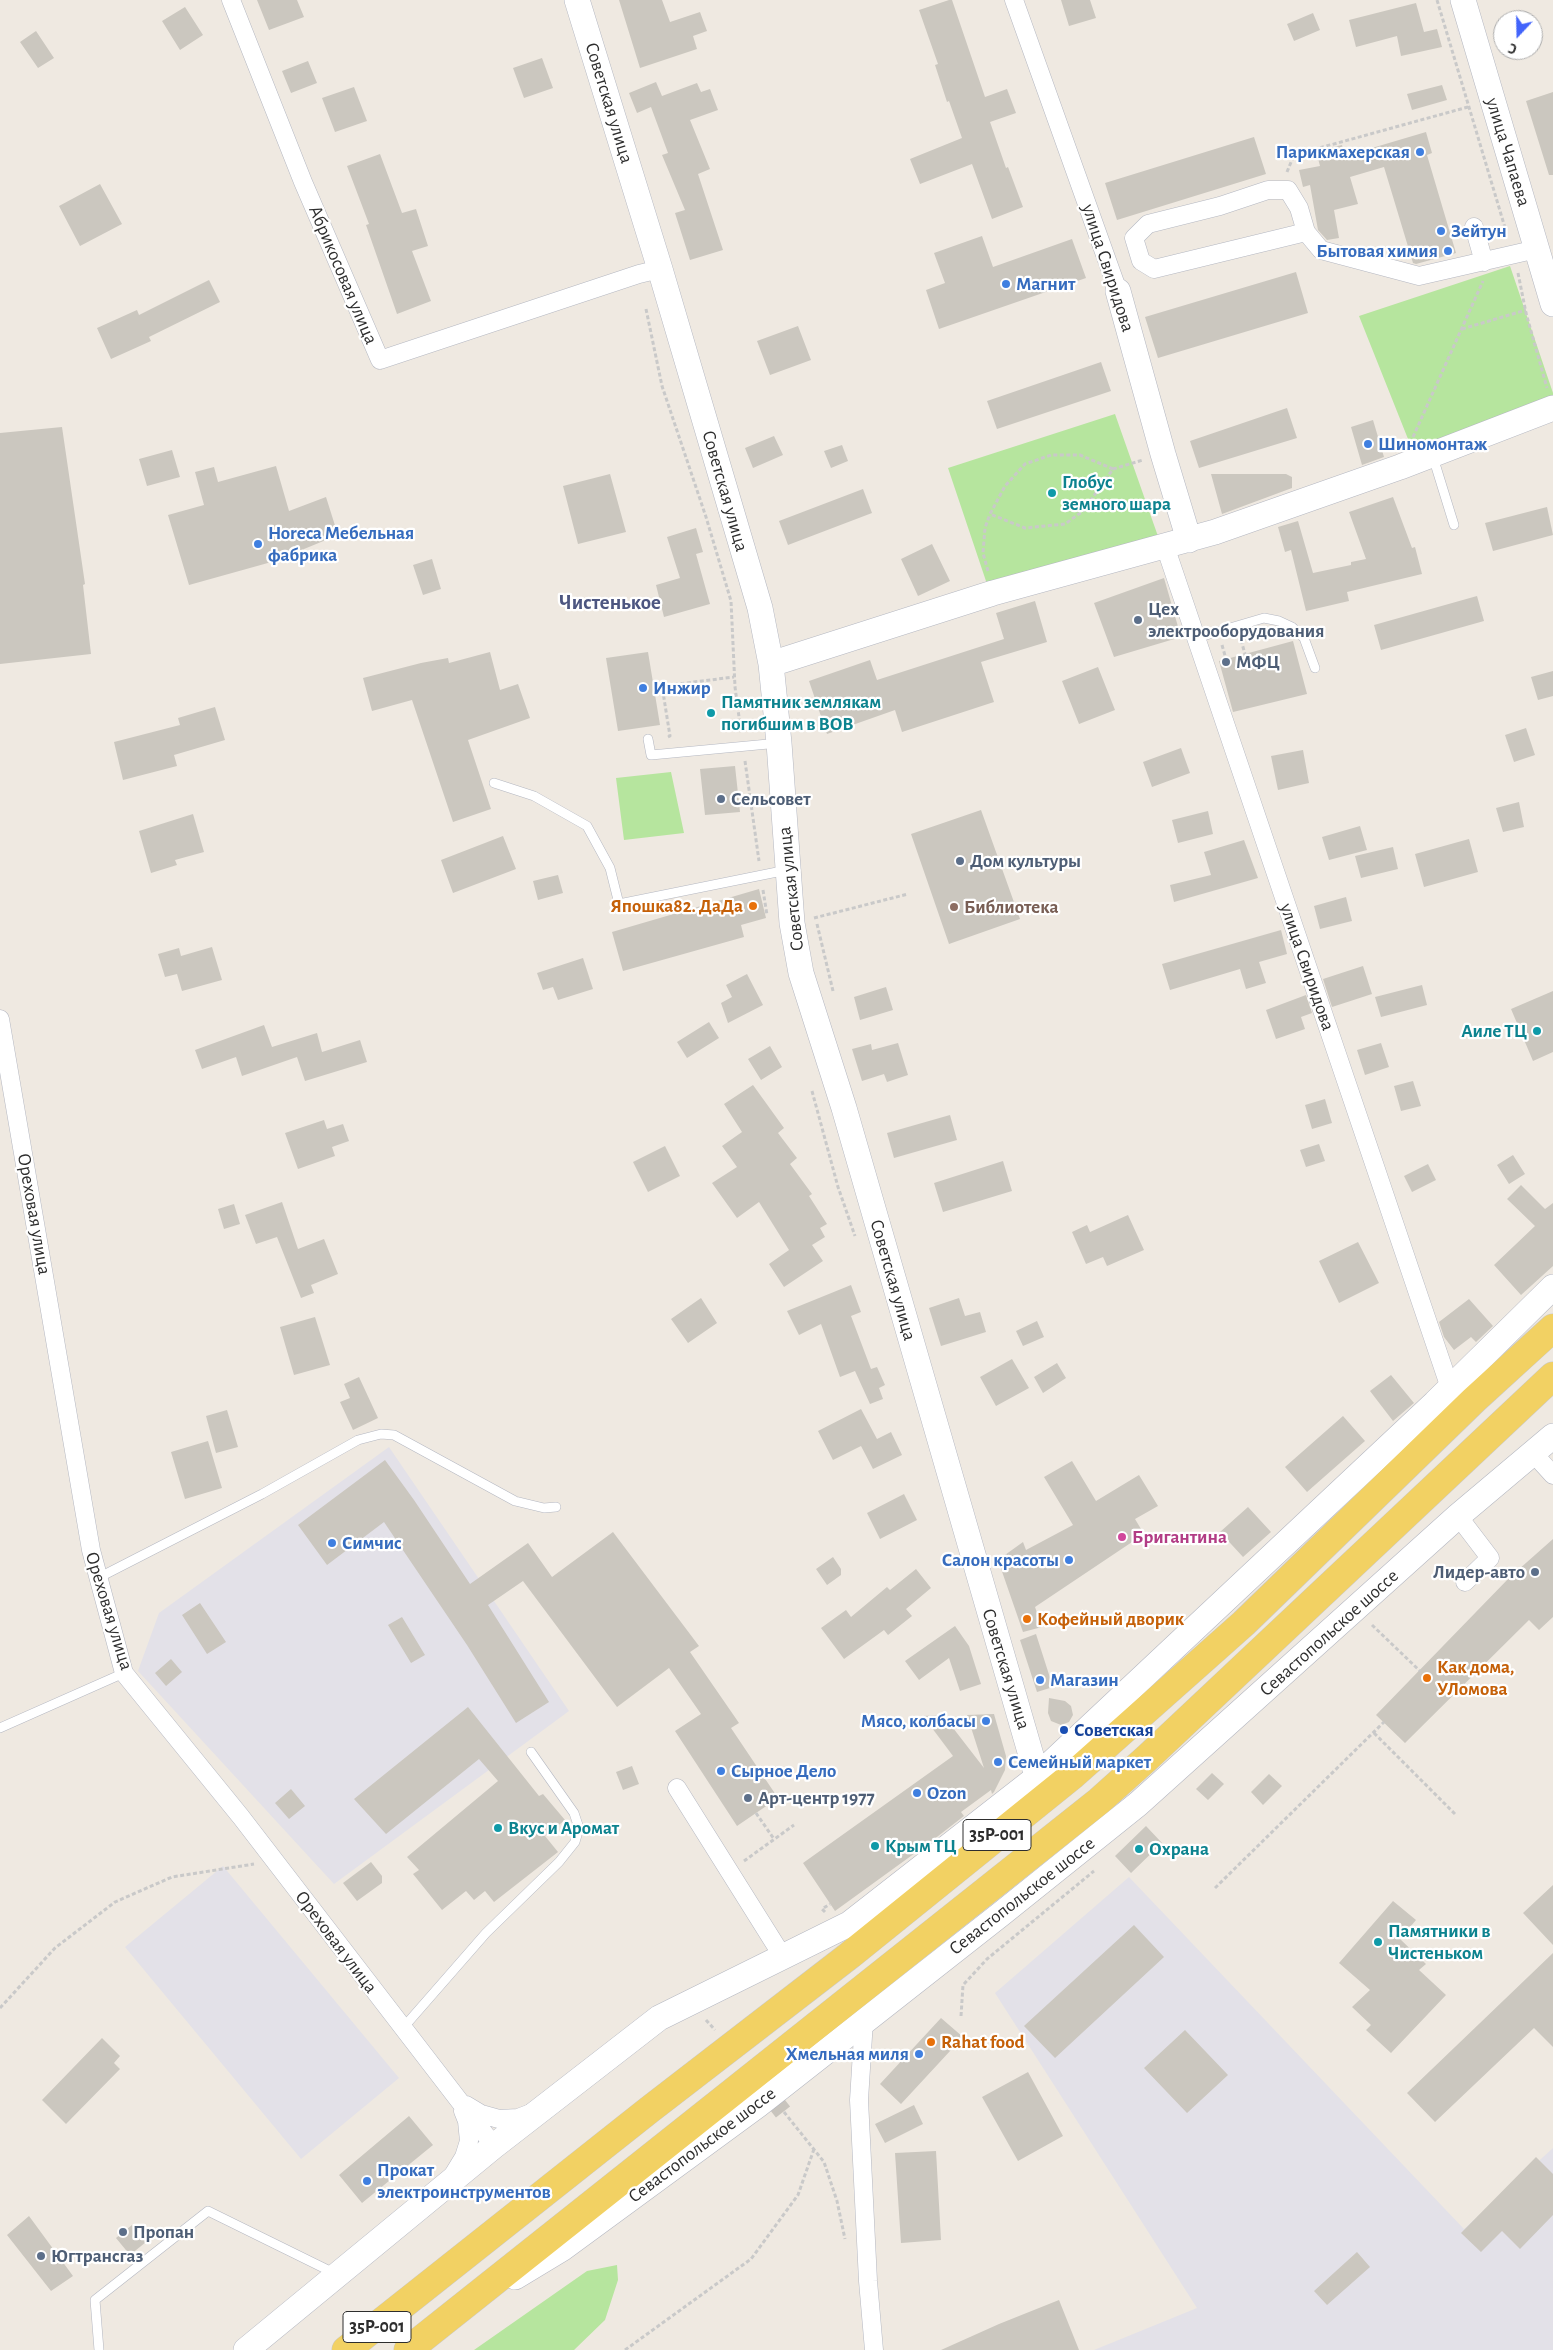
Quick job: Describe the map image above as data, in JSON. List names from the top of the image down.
{
  "streets": {
    "main road": [
      "Советская улица",
      "улица Чапаева",
      "улица Свиридова",
      "Севастопольское шоссе",
      "35Р-001"
    ],
    "street": ["Абрикосовая улица", "Ореховая улица"]
  },
  "crossings": [
    ["Советская улица", "Абрикосовая улица"],
    ["Севастопольское шоссе", "35Р-001"]
  ],
  "districts": ["Чистенькое"],
  "places": [
    "Парикмахерская",
    "Зейтун",
    "Бытовая химия",
    "Магнит",
    "Шиномонтаж",
    "Глобус земного шара",
    "Horeca Мебельная фабрика",
    "Цех электрооборудования",
    "МФЦ",
    "Инжир",
    "Памятник землякам погибшим в ВОВ",
    "Сельсовет",
    "Дом культуры",
    "Япошка82. ДаДа",
    "Библиотека",
    "Аиле ТЦ",
    "Бригантина",
    "Симчис",
    "Салон красоты",
    "Лидер-авто",
    "Кофейный дворик",
    "Как дома, УЛомова",
    "Магазин",
    "Мясо, колбасы",
    "Советская",
    "Семейный маркет",
    "Сырное Дело",
    "Ozon",
    "Арт-центр 1977",
    "Вкус и Аромат",
    "Крым ТЦ",
    "Охрана",
    "Памятники в Чистеньком",
    "Rahat food",
    "Хмельная миля",
    "Прокат электроинструментов",
    "Пропан",
    "Югтрансгаз"
  ],
  "north": "bottom"
}
